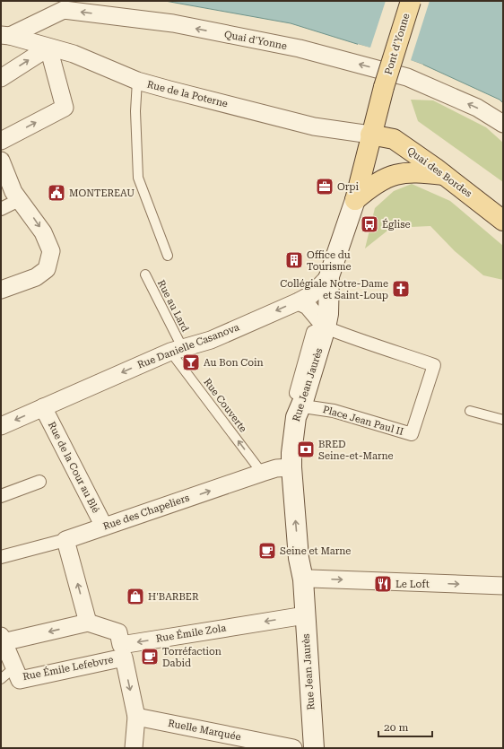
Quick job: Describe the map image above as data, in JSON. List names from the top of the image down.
{
  "streets": {
    "main road": ["Pont d'Yonne", "Quai des Bordes", "Rue Jean Jaurès"],
    "street": [
      "Quai d'Yonne",
      "Rue de la Poterne",
      "Rue Danielle Casanova",
      "Place Jean Paul II",
      "Rue de la Cour au Blé",
      "Rue des Chapeliers",
      "Rue Émile Zola",
      "Rue Émile Lefebvre",
      "Ruelle Marquée"
    ],
    "lane": ["Rue au Lard", "Rue Couverte"]
  },
  "crossings": [
    ["Quai d'Yonne", "Rue de la Poterne"],
    ["Pont d'Yonne", "Rue de la Poterne"],
    ["Pont d'Yonne", "Quai des Bordes"],
    ["Pont d'Yonne", "Rue Jean Jaurès"],
    ["Rue de la Poterne", "Quai des Bordes"],
    ["Rue de la Poterne", "Rue Jean Jaurès"],
    ["Quai des Bordes", "Rue Jean Jaurès"],
    ["Rue au Lard", "Rue Danielle Casanova"],
    ["Rue au Lard", "Rue Couverte"],
    ["Rue Danielle Casanova", "Rue Jean Jaurès"],
    ["Rue Danielle Casanova", "Rue Couverte"],
    ["Rue Danielle Casanova", "Rue de la Cour au Blé"],
    ["Rue Jean Jaurès", "Place Jean Paul II"],
    ["Rue Jean Jaurès", "Rue des Chapeliers"],
    ["Rue Jean Jaurès", "Rue Émile Zola"],
    ["Rue Couverte", "Rue des Chapeliers"],
    ["Rue de la Cour au Blé", "Rue des Chapeliers"],
    ["Rue Émile Zola", "Rue Émile Lefebvre"],
    ["Rue Émile Lefebvre", "Ruelle Marquée"]
  ],
  "one_way": [
    "Quai d'Yonne",
    "Rue Danielle Casanova",
    "Rue Couverte",
    "Rue des Chapeliers",
    "Rue Émile Zola"
  ],
  "places": {
    "office": ["Orpi"],
    "public building": ["MONTEREAU"],
    "bus stop": ["Église"],
    "building": ["Office du Tourisme"],
    "church": ["Collégiale Notre-Dame et Saint-Loup"],
    "bar": ["Au Bon Coin"],
    "bank": ["BRED Seine-et-Marne"],
    "cafe": ["Seine et Marne", "Torréfaction Dabid"],
    "restaurant": ["Le Loft"],
    "shop": ["H'BARBER"]
  },
  "scale_bar": "20 m"
}
